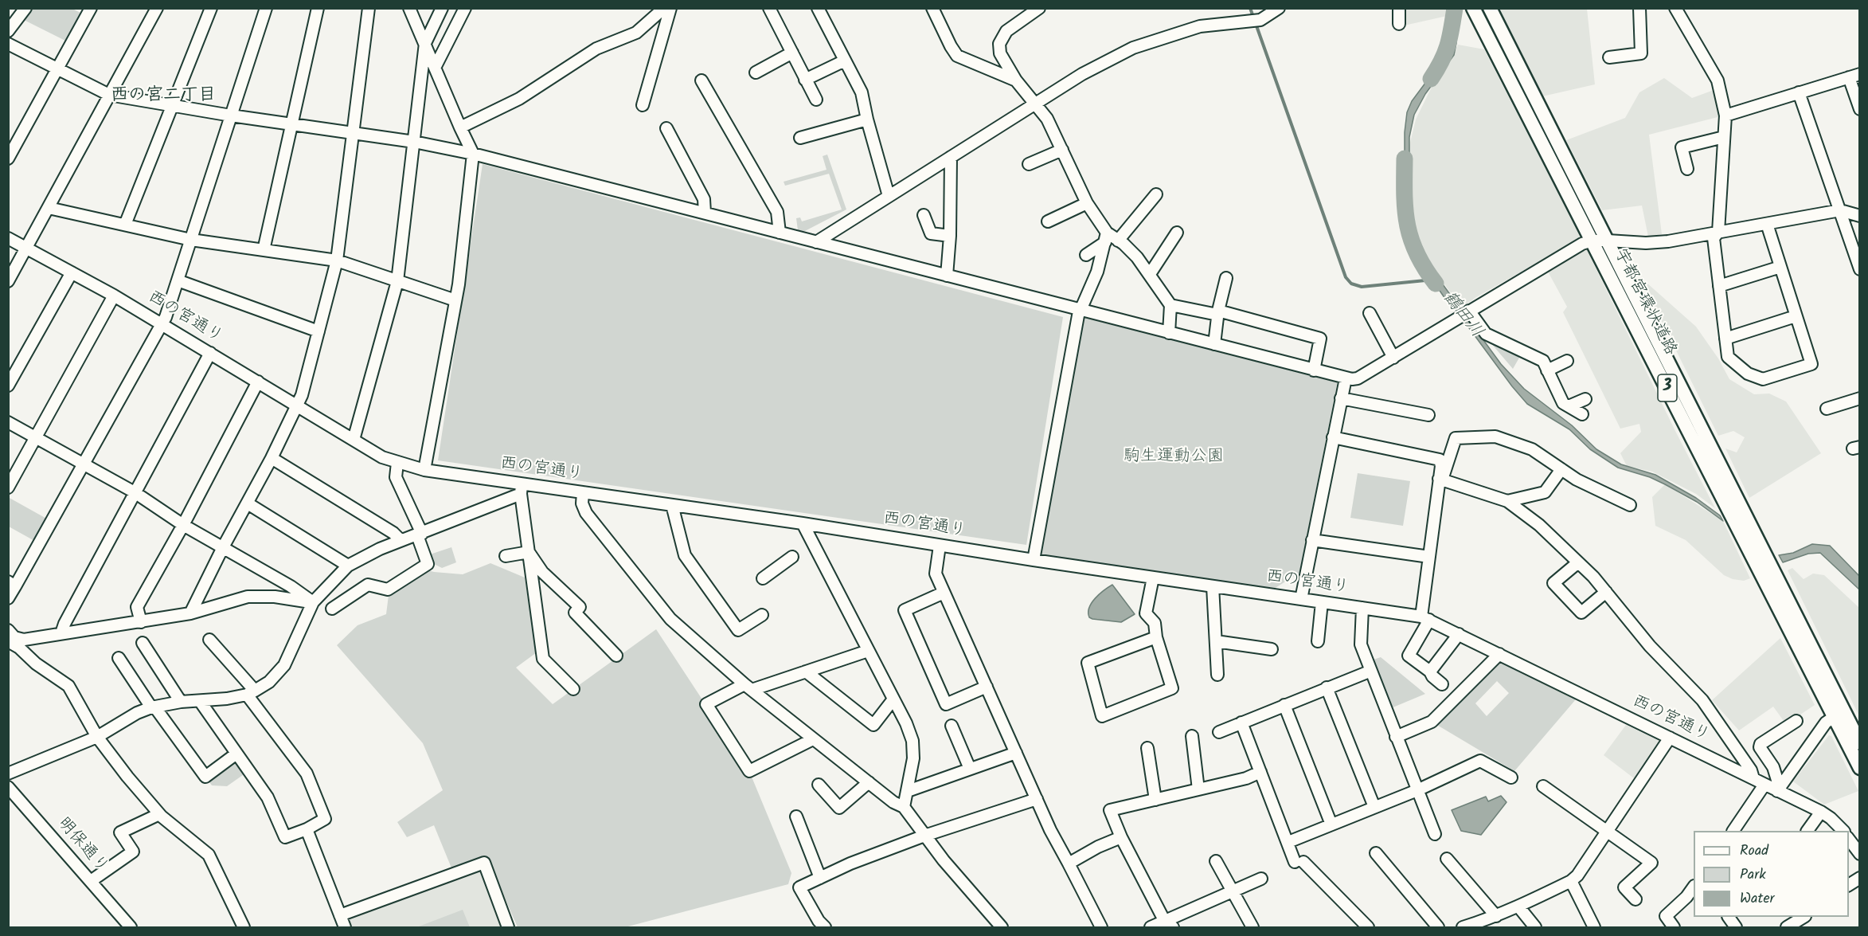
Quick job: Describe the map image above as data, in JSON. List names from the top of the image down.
{
  "streets": {
    "main road": ["宇都宮環状道路", "3"],
    "street": ["西の宮通り", "明保通り"]
  },
  "districts": ["西の宮二丁目"],
  "water": ["鶴田川"],
  "parks": ["駒生運動公園"],
  "legend": ["Road", "Park", "Water"]
}
